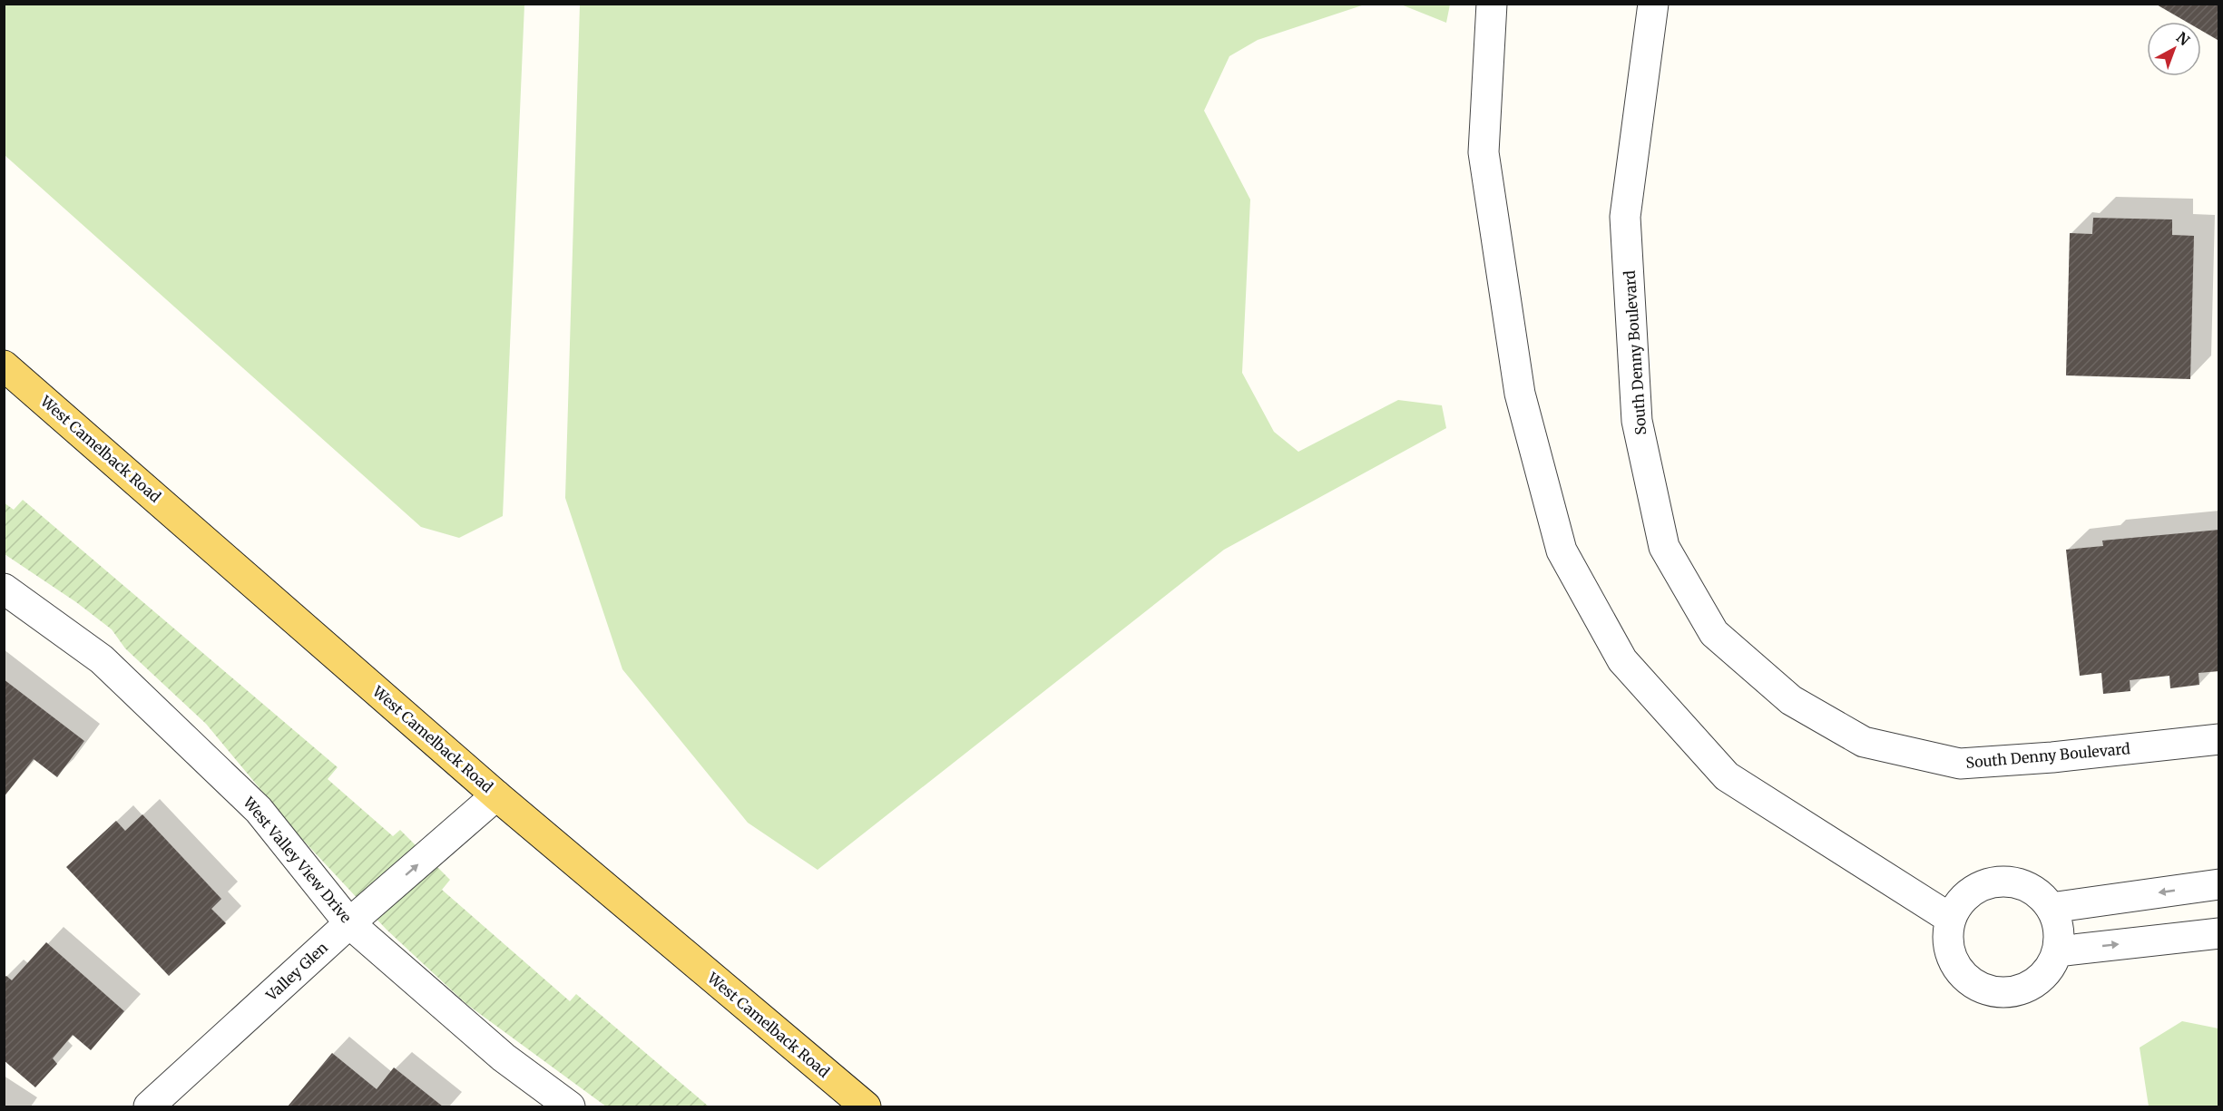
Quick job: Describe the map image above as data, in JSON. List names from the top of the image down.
{
  "streets": {
    "main road": ["West Camelback Road"],
    "street": ["South Denny Boulevard", "West Valley View Drive", "Valley Glen"]
  },
  "crossings": [
    ["West Camelback Road", "Valley Glen"],
    ["West Valley View Drive", "Valley Glen"]
  ],
  "one_way": ["Valley Glen"],
  "north": "top right"
}
